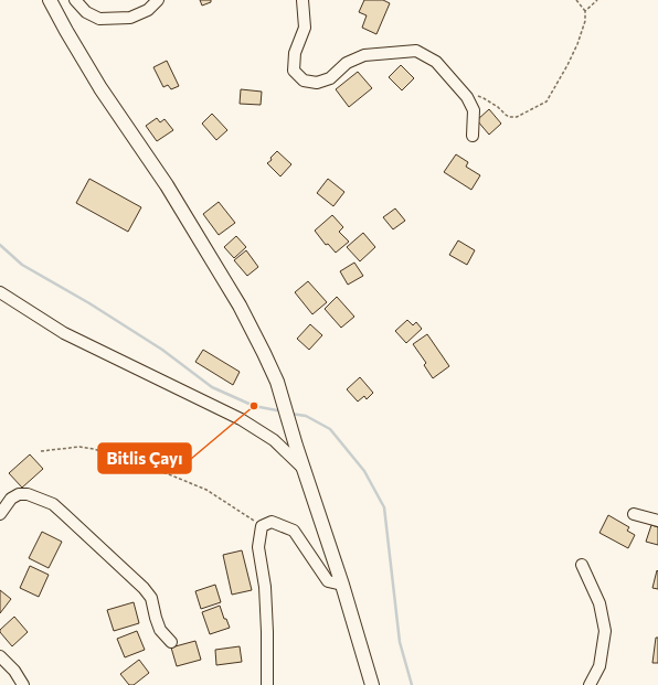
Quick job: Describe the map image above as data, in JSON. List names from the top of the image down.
{
  "places": ["Bitlis Çayı"]
}
